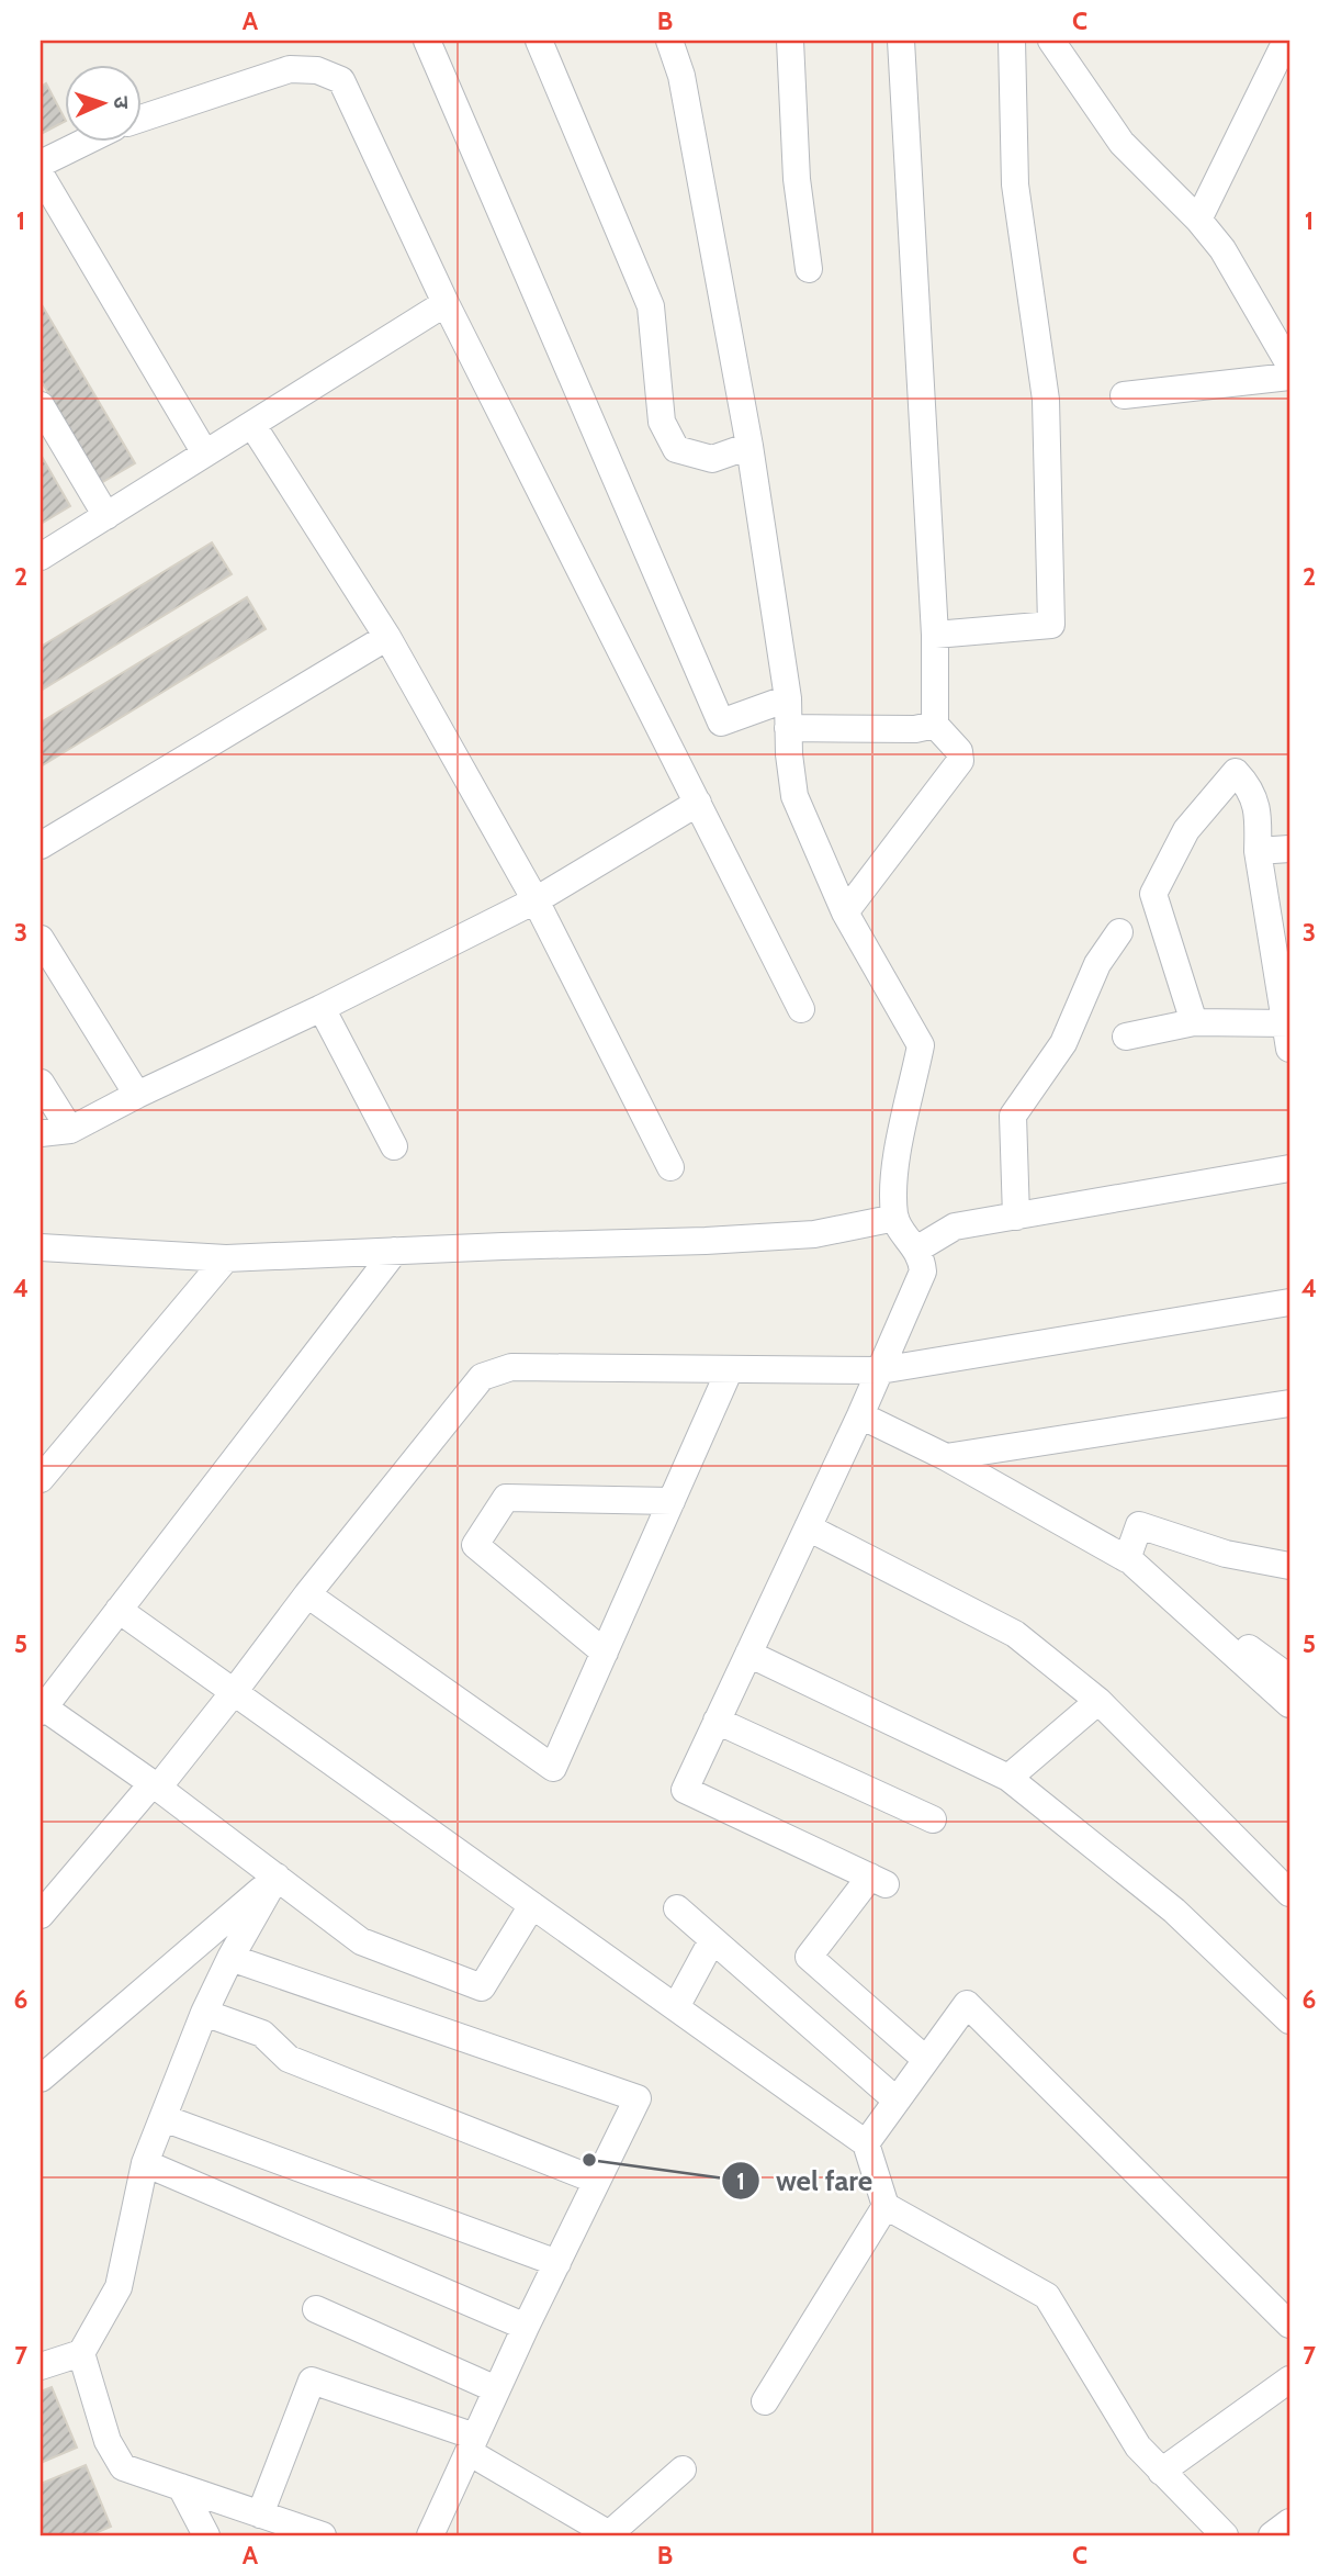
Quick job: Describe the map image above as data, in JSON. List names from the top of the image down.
{
  "places": ["wel fare"],
  "north": "right",
  "grid": {
    "columns": ["A", "B", "C"],
    "rows": [
      "1",
      "2",
      "3",
      "4",
      "5",
      "6",
      "7"
    ]
  }
}
